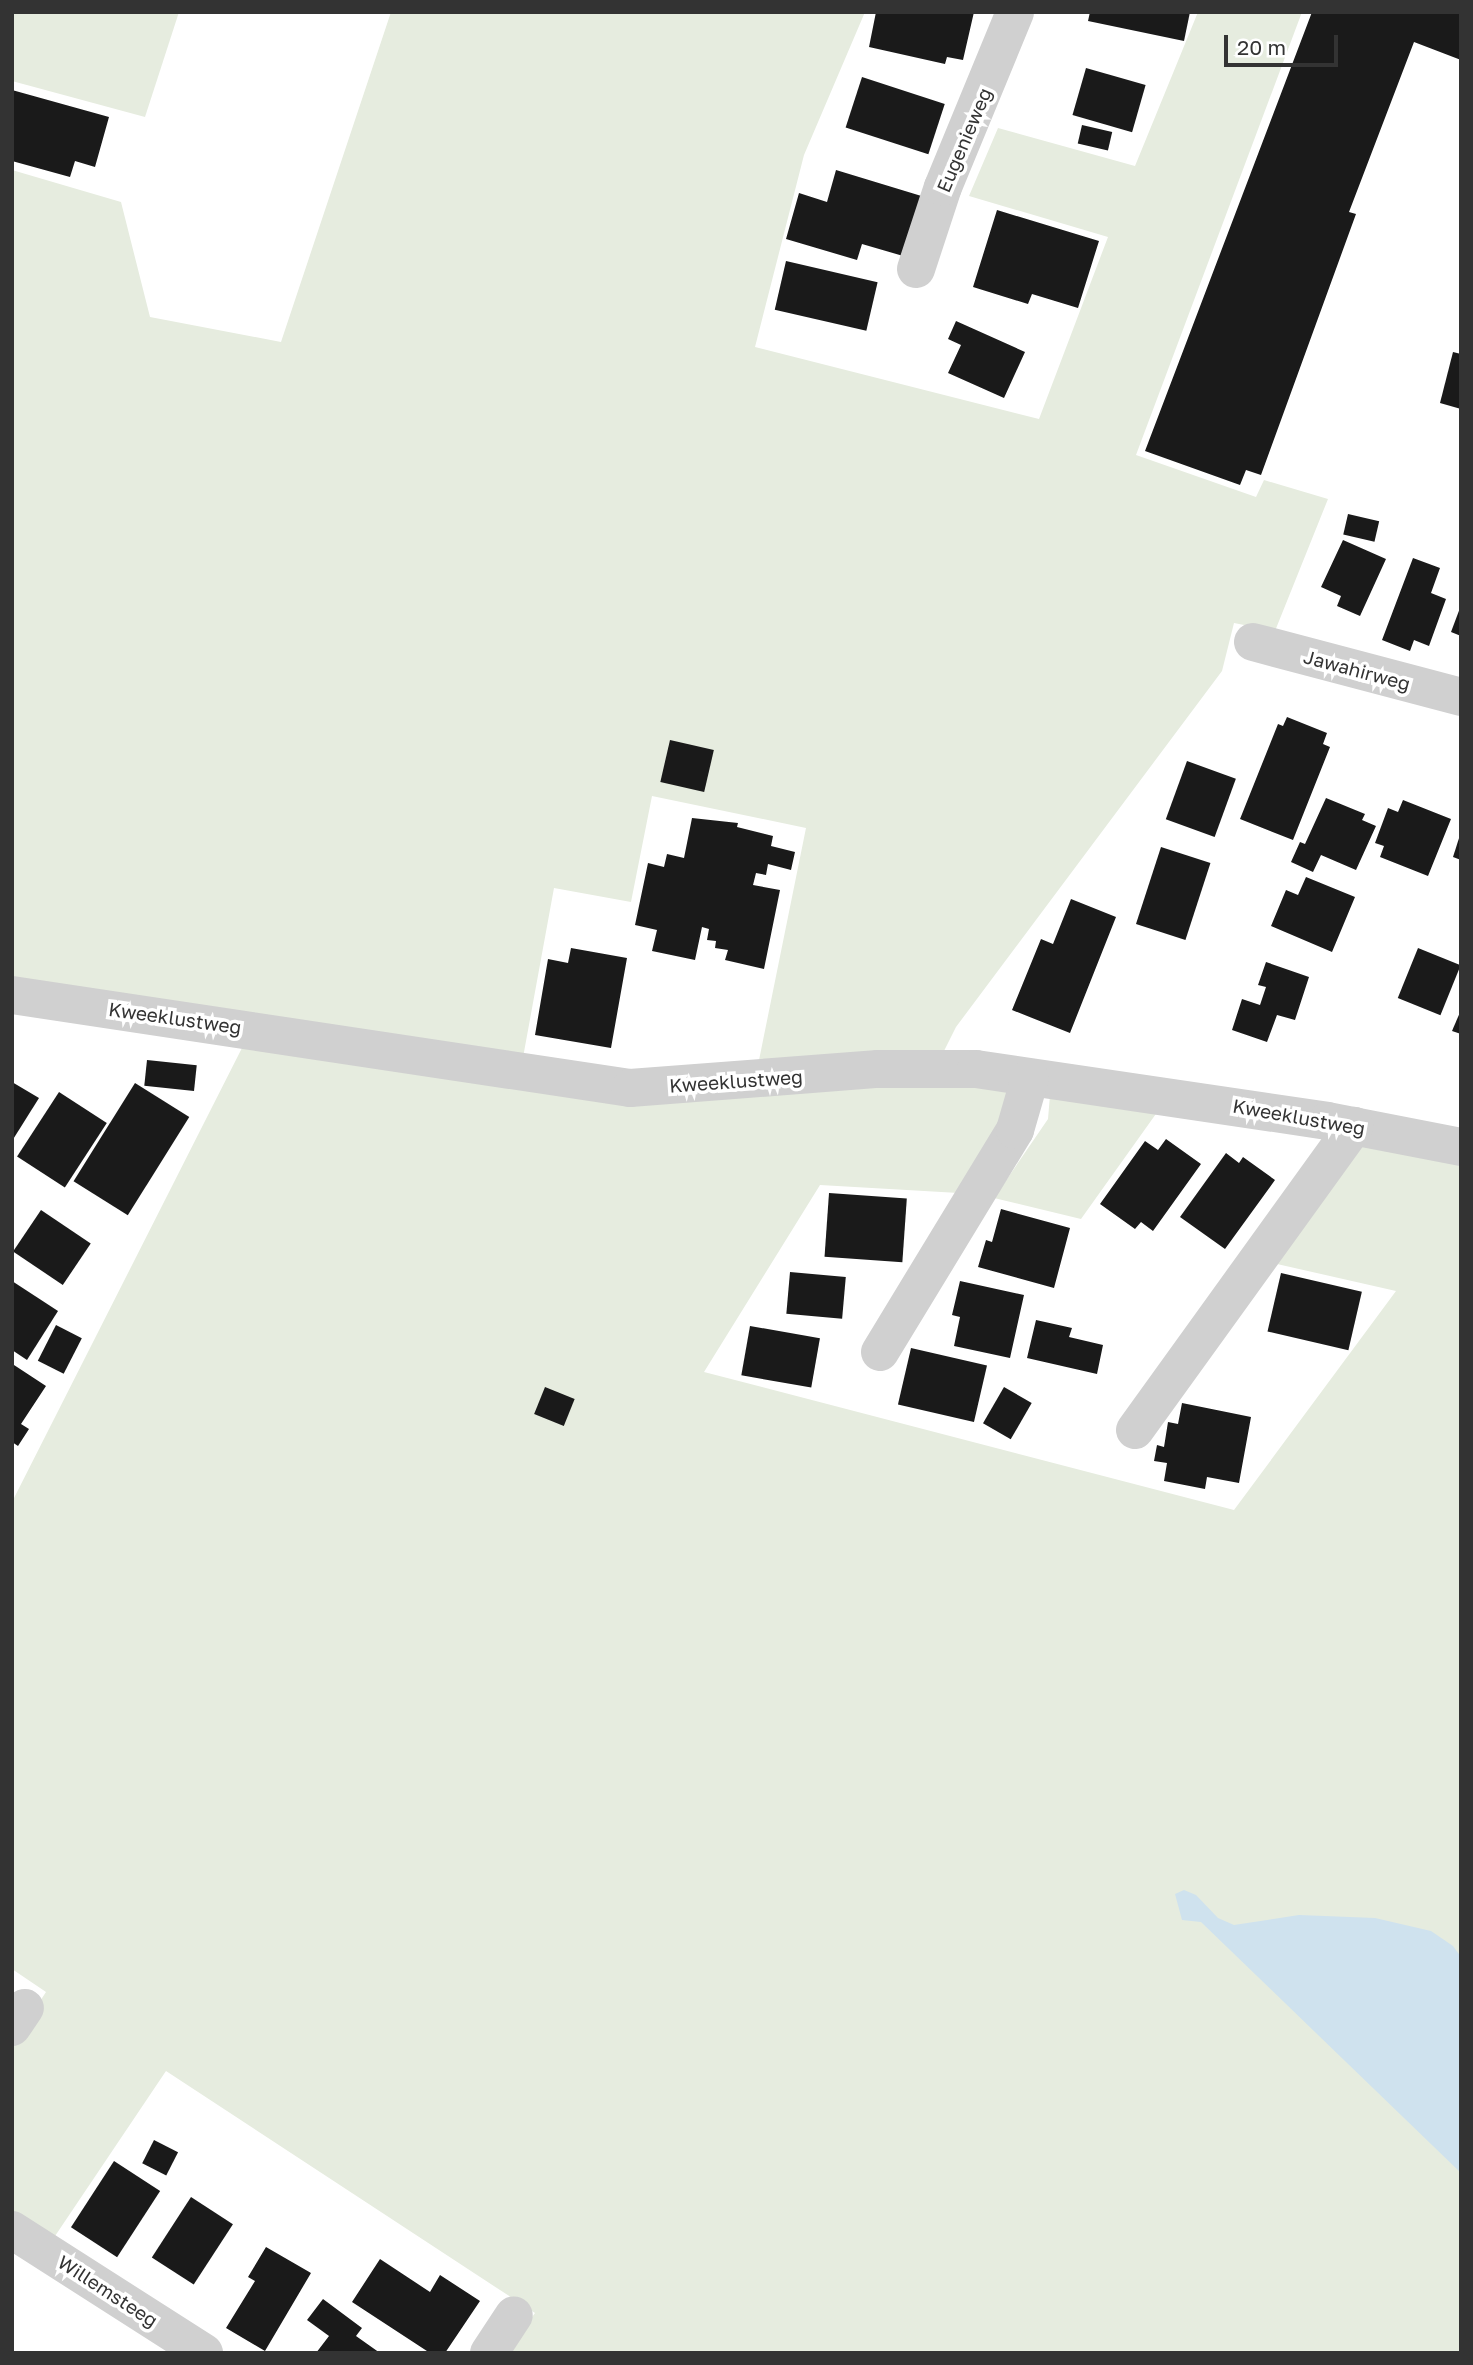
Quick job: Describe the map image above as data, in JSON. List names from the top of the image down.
{
  "streets": {
    "street": [
      "Eugenieweg",
      "Jawahirweg",
      "Kweeklustweg",
      "Willemsteeg"
    ]
  },
  "scale_bar": "20 m"
}
